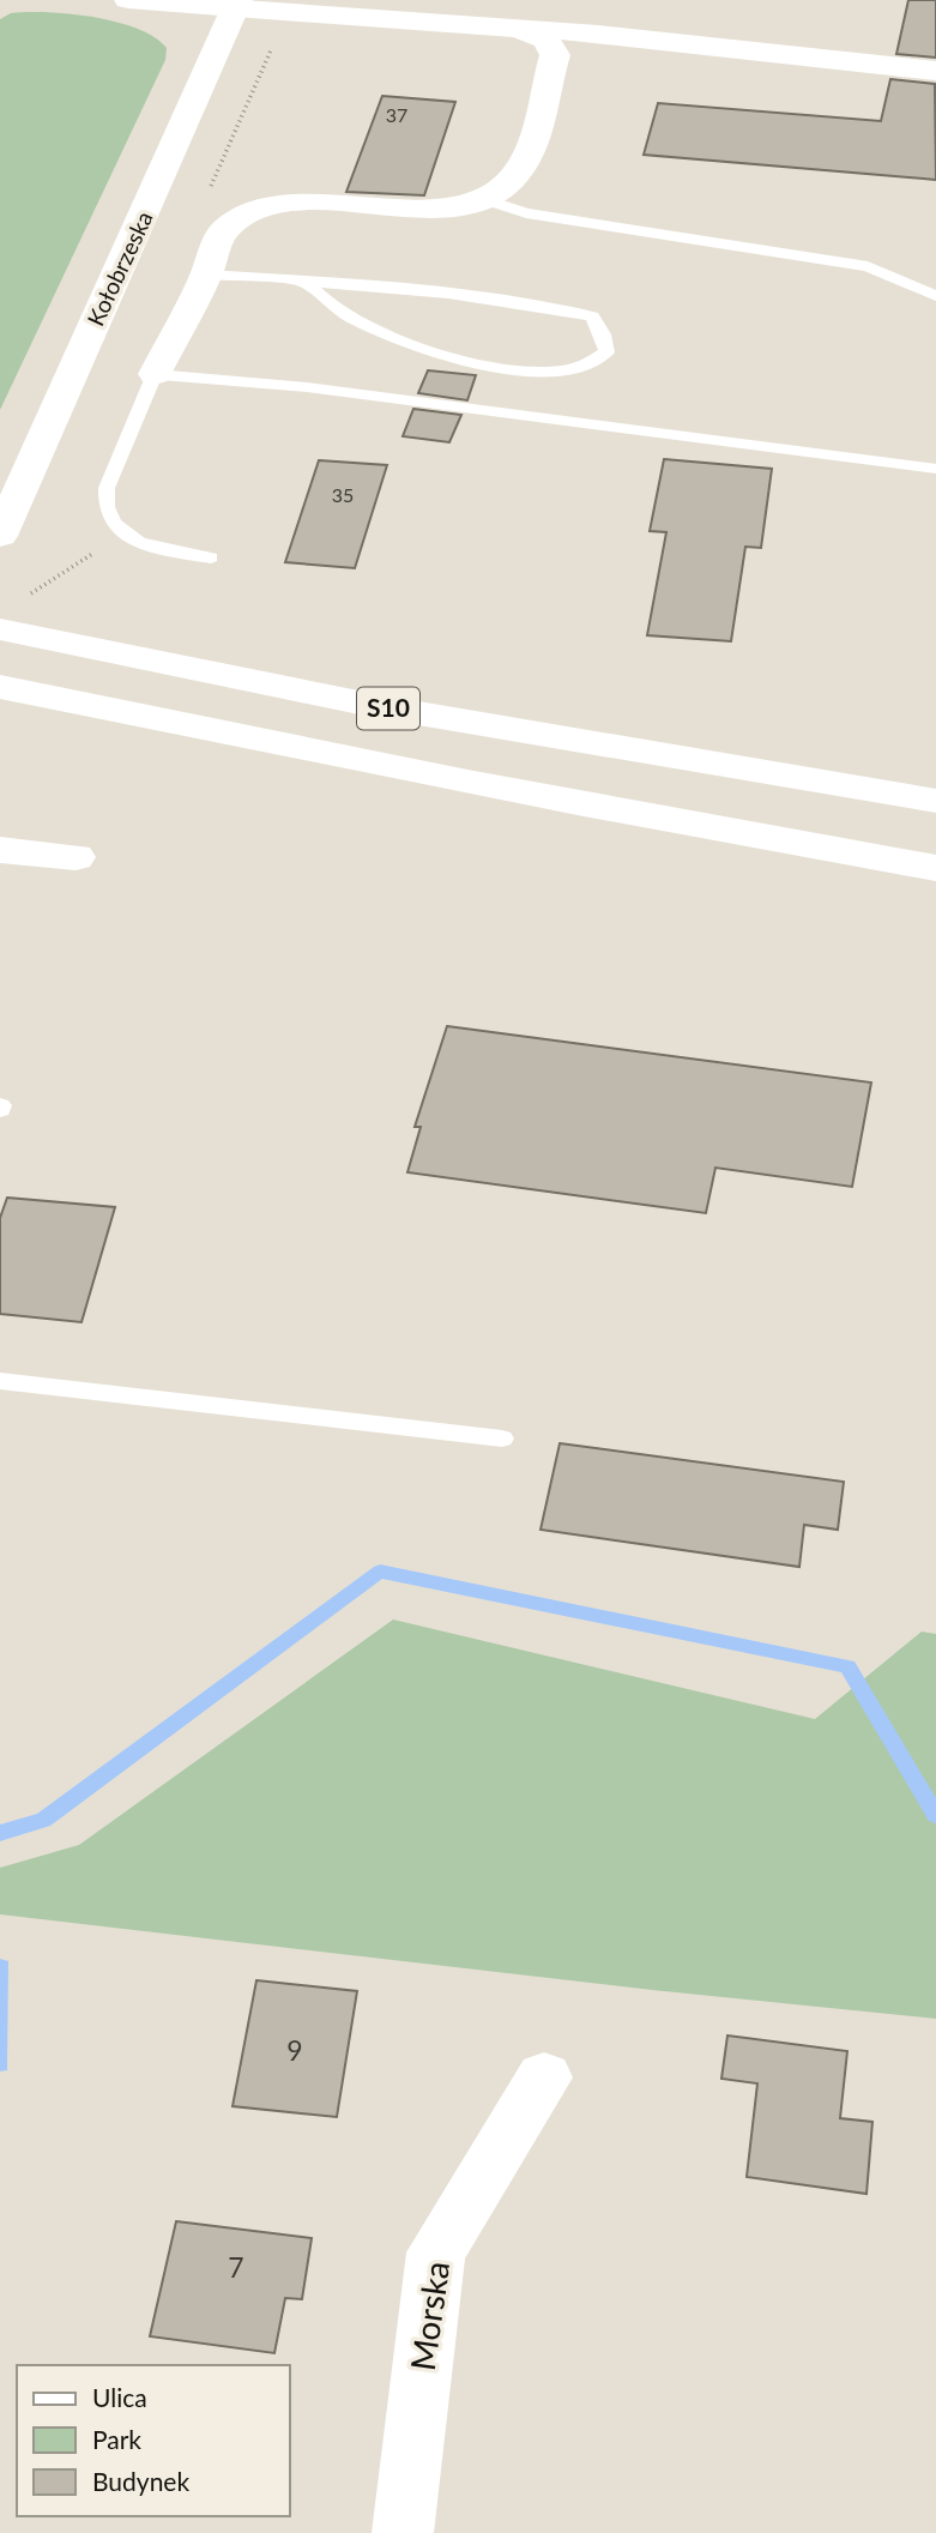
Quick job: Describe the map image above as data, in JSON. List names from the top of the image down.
{
  "streets": {
    "main road": ["Kołobrzeska", "S10", "Morska"]
  },
  "house_numbers": [
    "37",
    "35",
    "9",
    "7"
  ],
  "legend": ["Ulica", "Park", "Budynek"]
}
